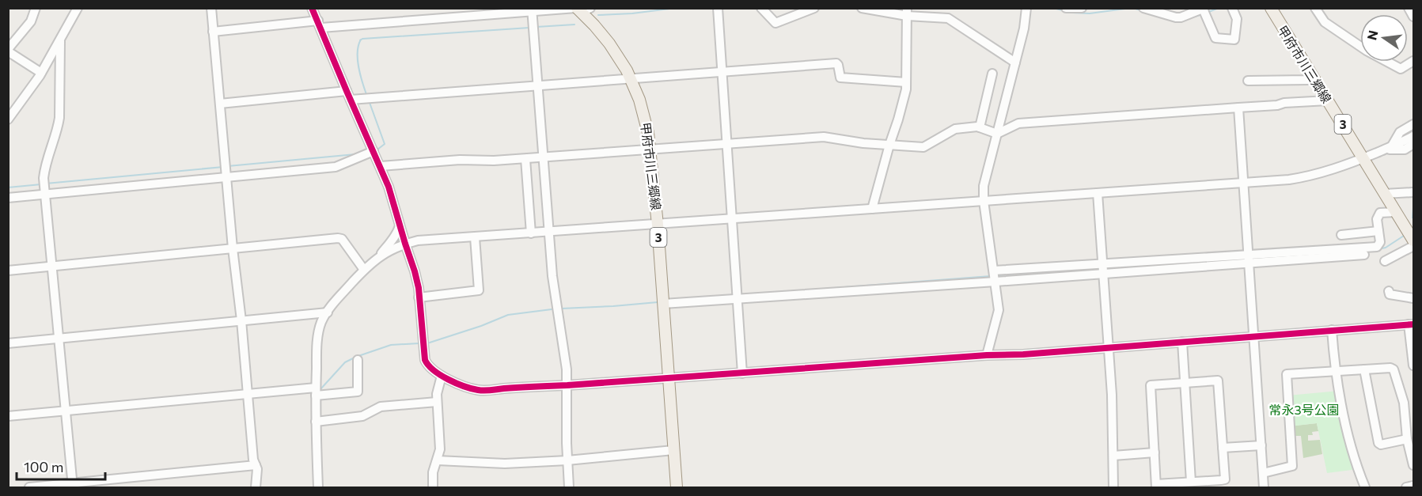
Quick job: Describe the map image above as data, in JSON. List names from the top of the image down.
{
  "streets": {
    "main road": ["甲府市川三郷線", "3"]
  },
  "parks": ["常永3号公園"],
  "scale_bar": "100 m",
  "north": "left"
}
